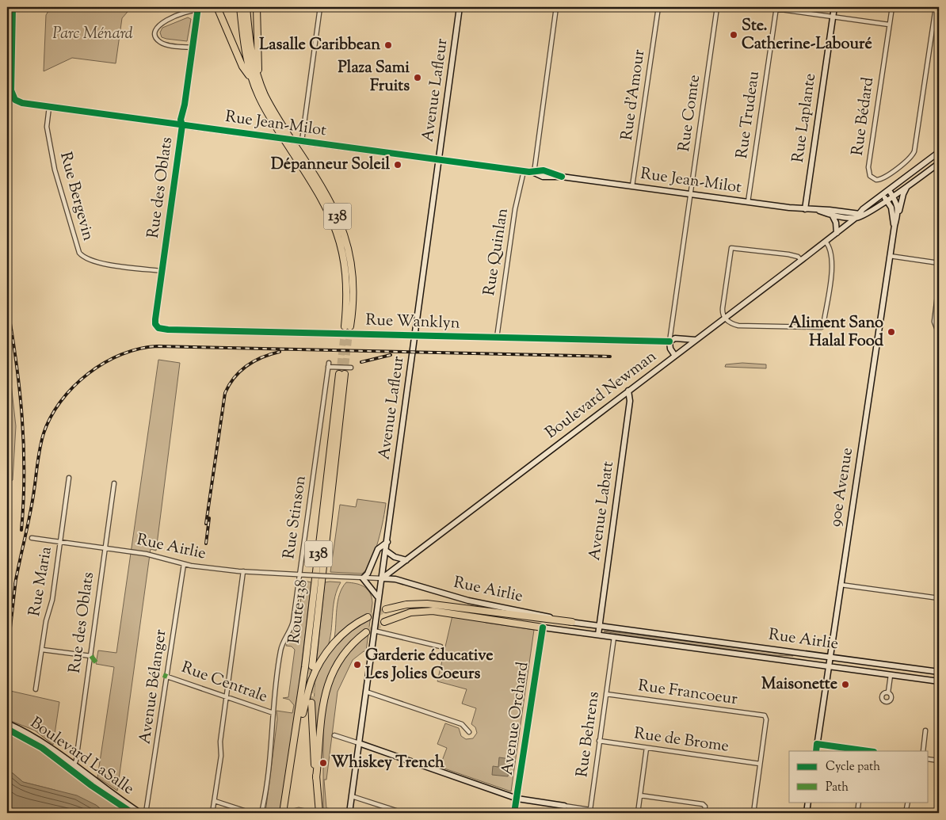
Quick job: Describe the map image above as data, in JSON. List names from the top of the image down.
{
  "streets": {
    "highway": ["138", "Route 138"],
    "main road": [
      "Avenue Lafleur",
      "Rue Laplante",
      "Rue Jean-Milot",
      "Rue des Oblats",
      "Rue Wanklyn",
      "Boulevard Newman",
      "90e Avenue",
      "Avenue Labatt",
      "Rue Airlie",
      "Boulevard LaSalle"
    ],
    "street": [
      "Rue d'Amour",
      "Rue Comte",
      "Rue Trudeau",
      "Rue Bédard",
      "Rue Bergevin",
      "Rue Quinlan",
      "Rue Stinson",
      "Rue Maria",
      "Rue Centrale",
      "Avenue Bélanger",
      "Rue Francoeur",
      "Avenue Orchard",
      "Rue Behrens",
      "Rue de Brome"
    ]
  },
  "crossings": [
    ["Avenue Lafleur", "Rue Jean-Milot"],
    ["Avenue Lafleur", "Rue Wanklyn"],
    ["Avenue Lafleur", "Boulevard Newman"],
    ["Avenue Lafleur", "Rue Airlie"],
    ["Rue d'Amour", "Rue Jean-Milot"],
    ["Rue Comte", "Rue Jean-Milot"],
    ["Rue Comte", "Rue Wanklyn"],
    ["Rue Trudeau", "Rue Jean-Milot"],
    ["Rue Laplante", "Rue Jean-Milot"],
    ["Rue Jean-Milot", "Rue des Oblats"],
    ["Rue Jean-Milot", "Rue Bergevin"],
    ["Rue Jean-Milot", "Rue Quinlan"],
    ["Rue Jean-Milot", "Boulevard Newman"],
    ["Rue des Oblats", "Rue Bergevin"],
    ["Rue des Oblats", "Rue Wanklyn"],
    ["Rue des Oblats", "Rue Airlie"],
    ["Rue des Oblats", "Boulevard LaSalle"],
    ["138", "Route 138"],
    ["Rue Quinlan", "Rue Wanklyn"],
    ["Rue Wanklyn", "Boulevard Newman"],
    ["Boulevard Newman", "90e Avenue"],
    ["Boulevard Newman", "Avenue Labatt"],
    ["Boulevard Newman", "Rue Airlie"],
    ["90e Avenue", "Rue Airlie"],
    ["Avenue Labatt", "Rue Airlie"],
    ["Rue Stinson", "Rue Airlie"],
    ["Rue Stinson", "Rue Centrale"],
    ["Rue Airlie", "Rue Maria"],
    ["Rue Airlie", "Avenue Bélanger"],
    ["Rue Airlie", "Avenue Orchard"],
    ["Rue Airlie", "Rue Behrens"],
    ["Rue Centrale", "Avenue Bélanger"],
    ["Rue Francoeur", "Rue Behrens"],
    ["Rue Francoeur", "Rue de Brome"],
    ["Rue Behrens", "Rue de Brome"]
  ],
  "parks": ["Parc Ménard"],
  "places": [
    "Ste. Catherine-Labouré",
    "Lasalle Caribbean",
    "Plaza Sami Fruits",
    "Dépanneur Soleil",
    "Aliment Sano Halal Food",
    "Garderie éducative Les Jolies Coeurs",
    "Maisonette",
    "Whiskey Trench"
  ],
  "legend": ["Cycle path", "Path"]
}
